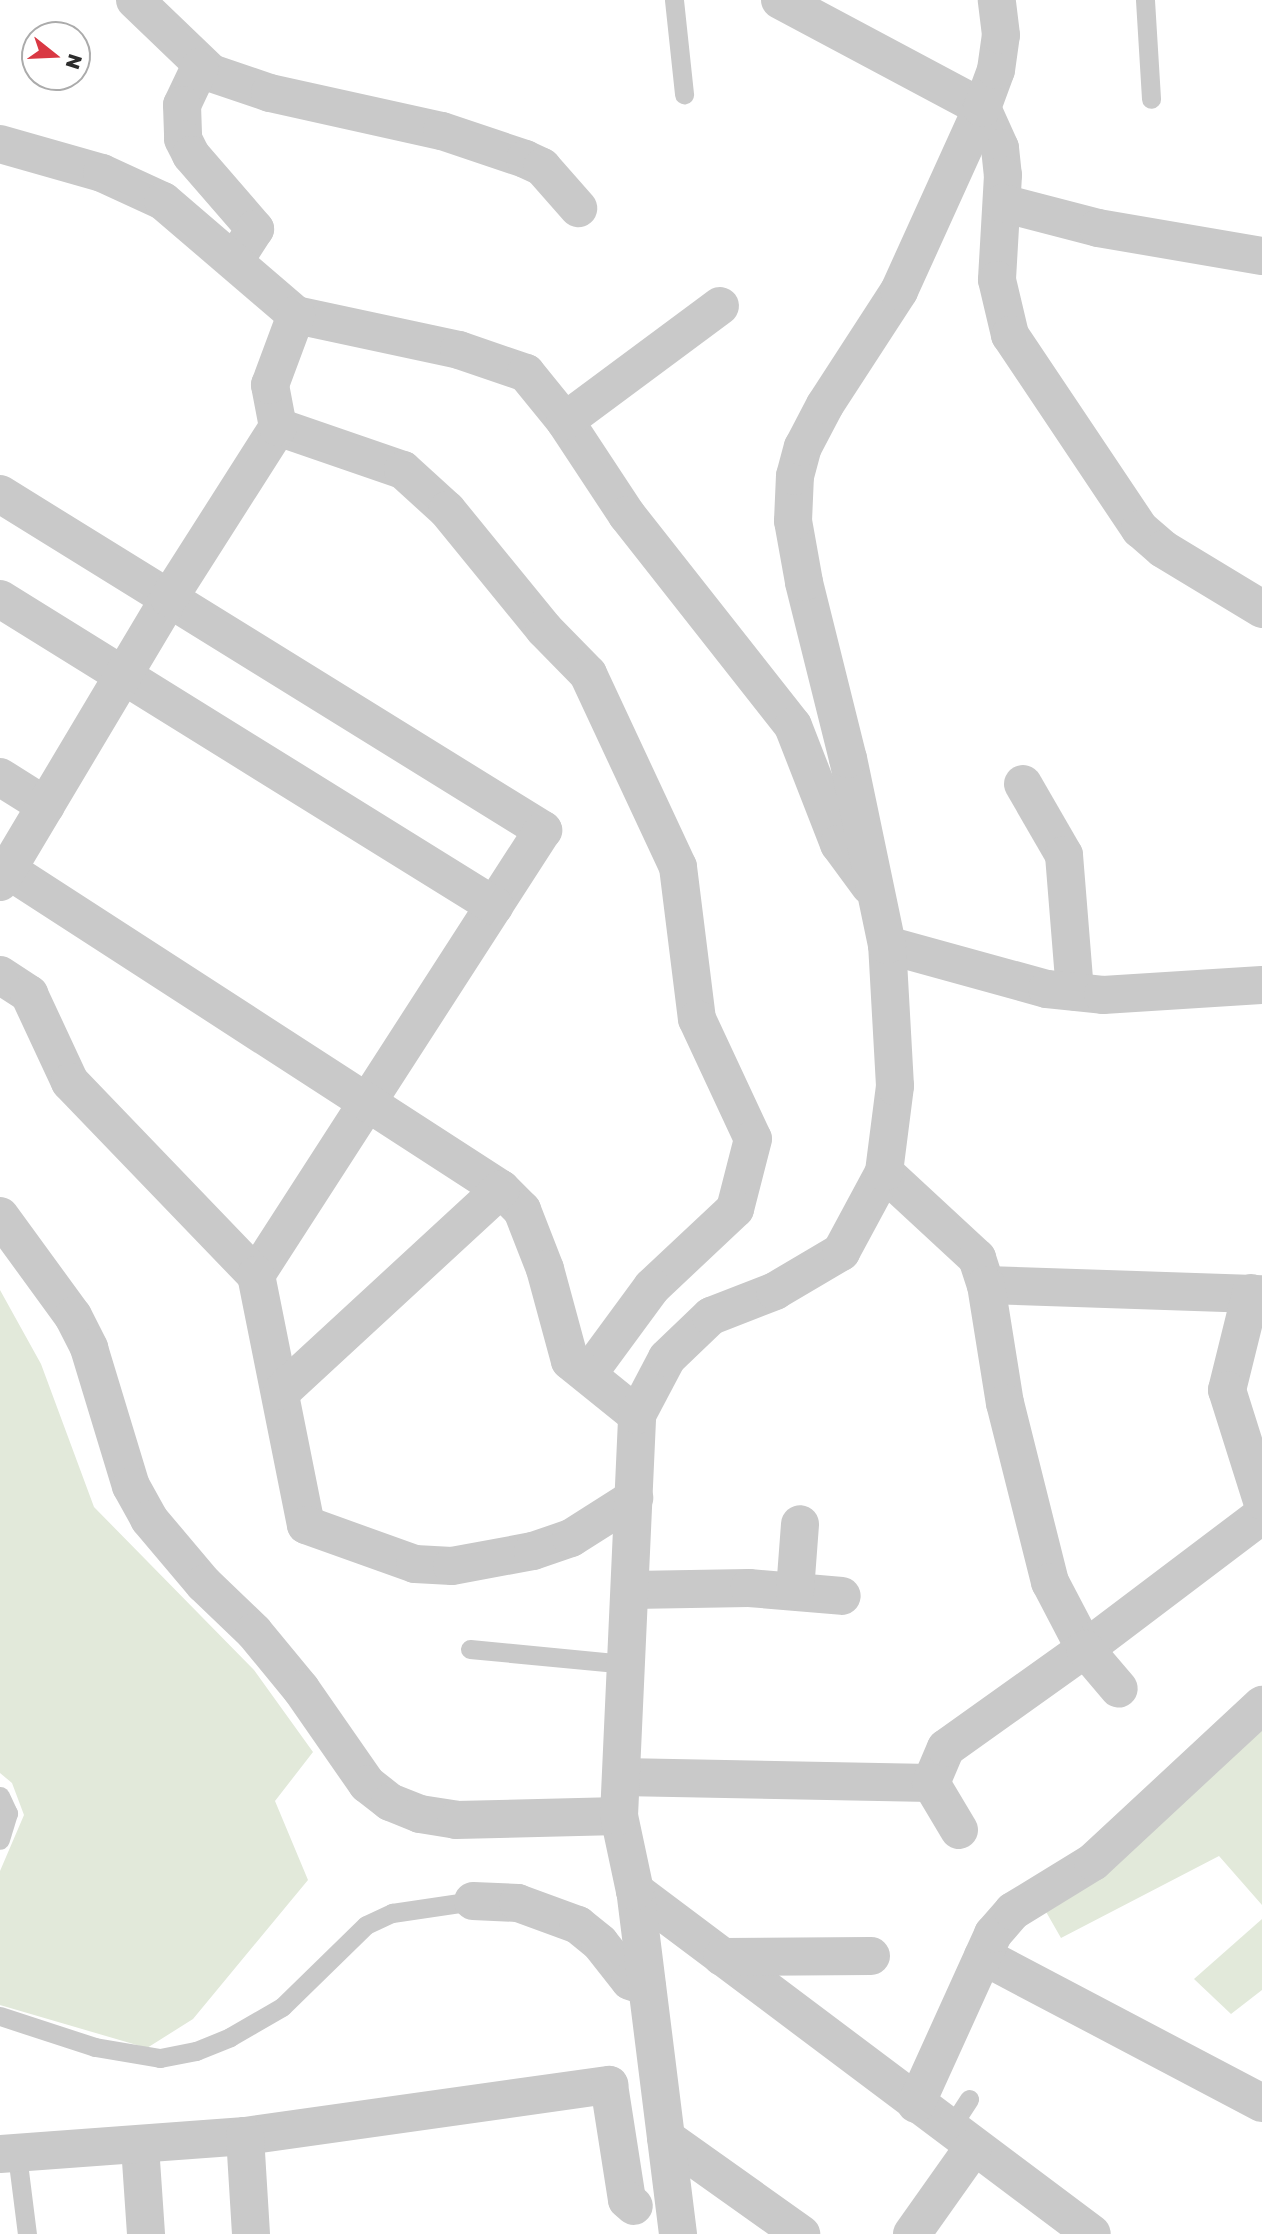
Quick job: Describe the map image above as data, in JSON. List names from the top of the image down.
{
  "north": "right"
}
